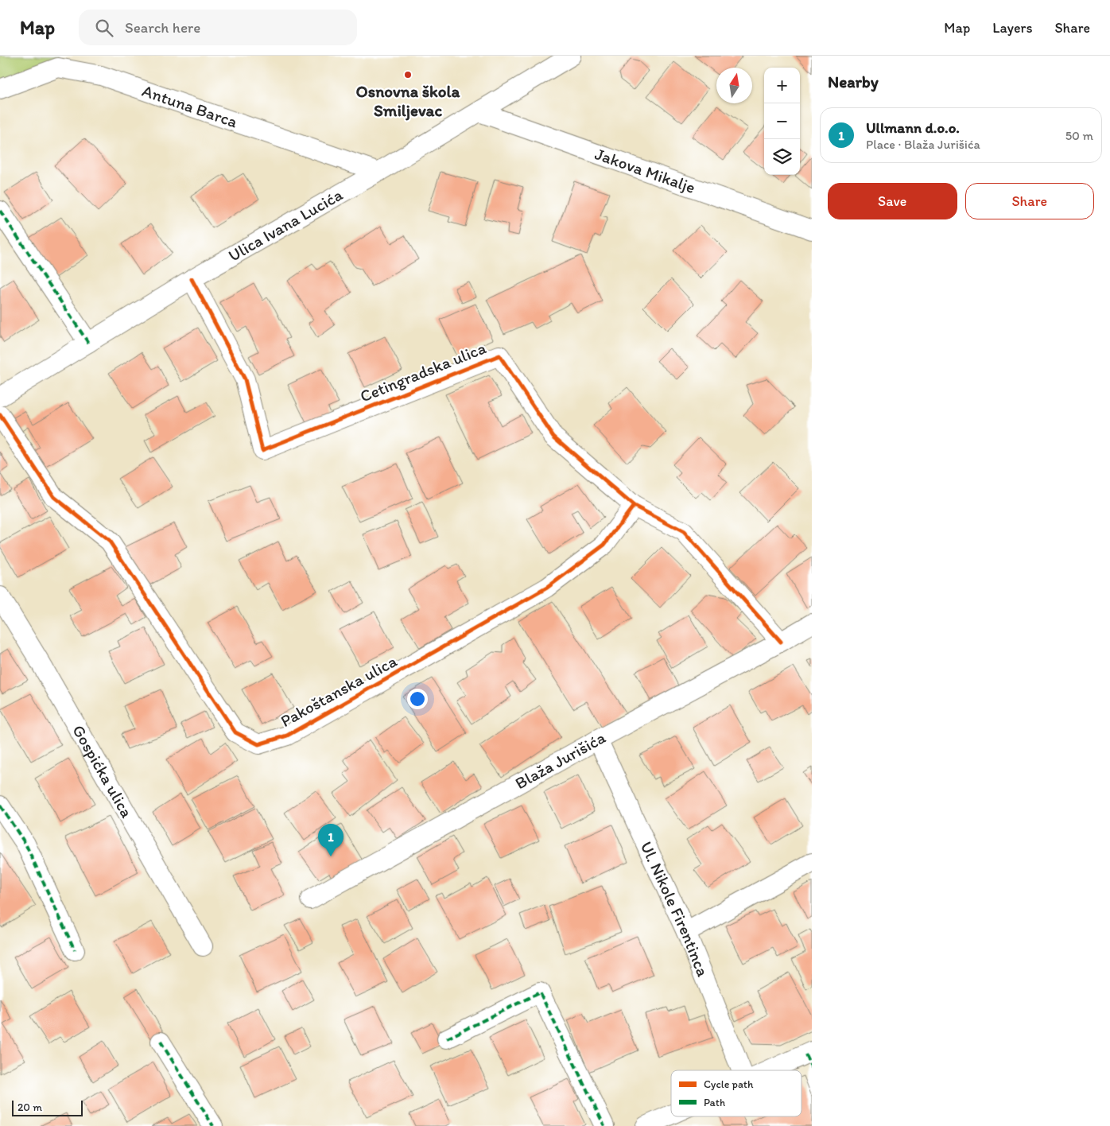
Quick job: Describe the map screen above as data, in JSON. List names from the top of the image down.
{
  "streets": {
    "street": [
      "Antuna Barca",
      "Jakova Mikalje",
      "Ulica Ivana Lucića",
      "Cetingradska ulica",
      "Pakoštanska ulica",
      "Blaža Jurišića",
      "Gospićka ulica",
      "Ul. Nikole Firentinca"
    ]
  },
  "crossings": [
    ["Antuna Barca", "Ulica Ivana Lucića"],
    ["Jakova Mikalje", "Ulica Ivana Lucića"],
    ["Ulica Ivana Lucića", "Cetingradska ulica"],
    ["Cetingradska ulica", "Pakoštanska ulica"],
    ["Cetingradska ulica", "Blaža Jurišića"],
    ["Blaža Jurišića", "Ul. Nikole Firentinca"]
  ],
  "places": ["Osnovna škola Smiljevac"],
  "legend": ["Cycle path", "Path"],
  "scale_bar": "20 m",
  "north": "top",
  "page": {
    "header": "Map",
    "search": "Search here",
    "nav": ["Map", "Layers", "Share"],
    "heading": "Nearby",
    "map_buttons": ["+", "−"],
    "list": [
      {
        "mark": "1",
        "name": "Ullmann d.o.o.",
        "note": "Place · Blaža Jurišića",
        "value": "50 m"
      }
    ],
    "buttons": ["Save", "Share"],
    "pins": "1",
    "scale": "20 m"
  }
}
